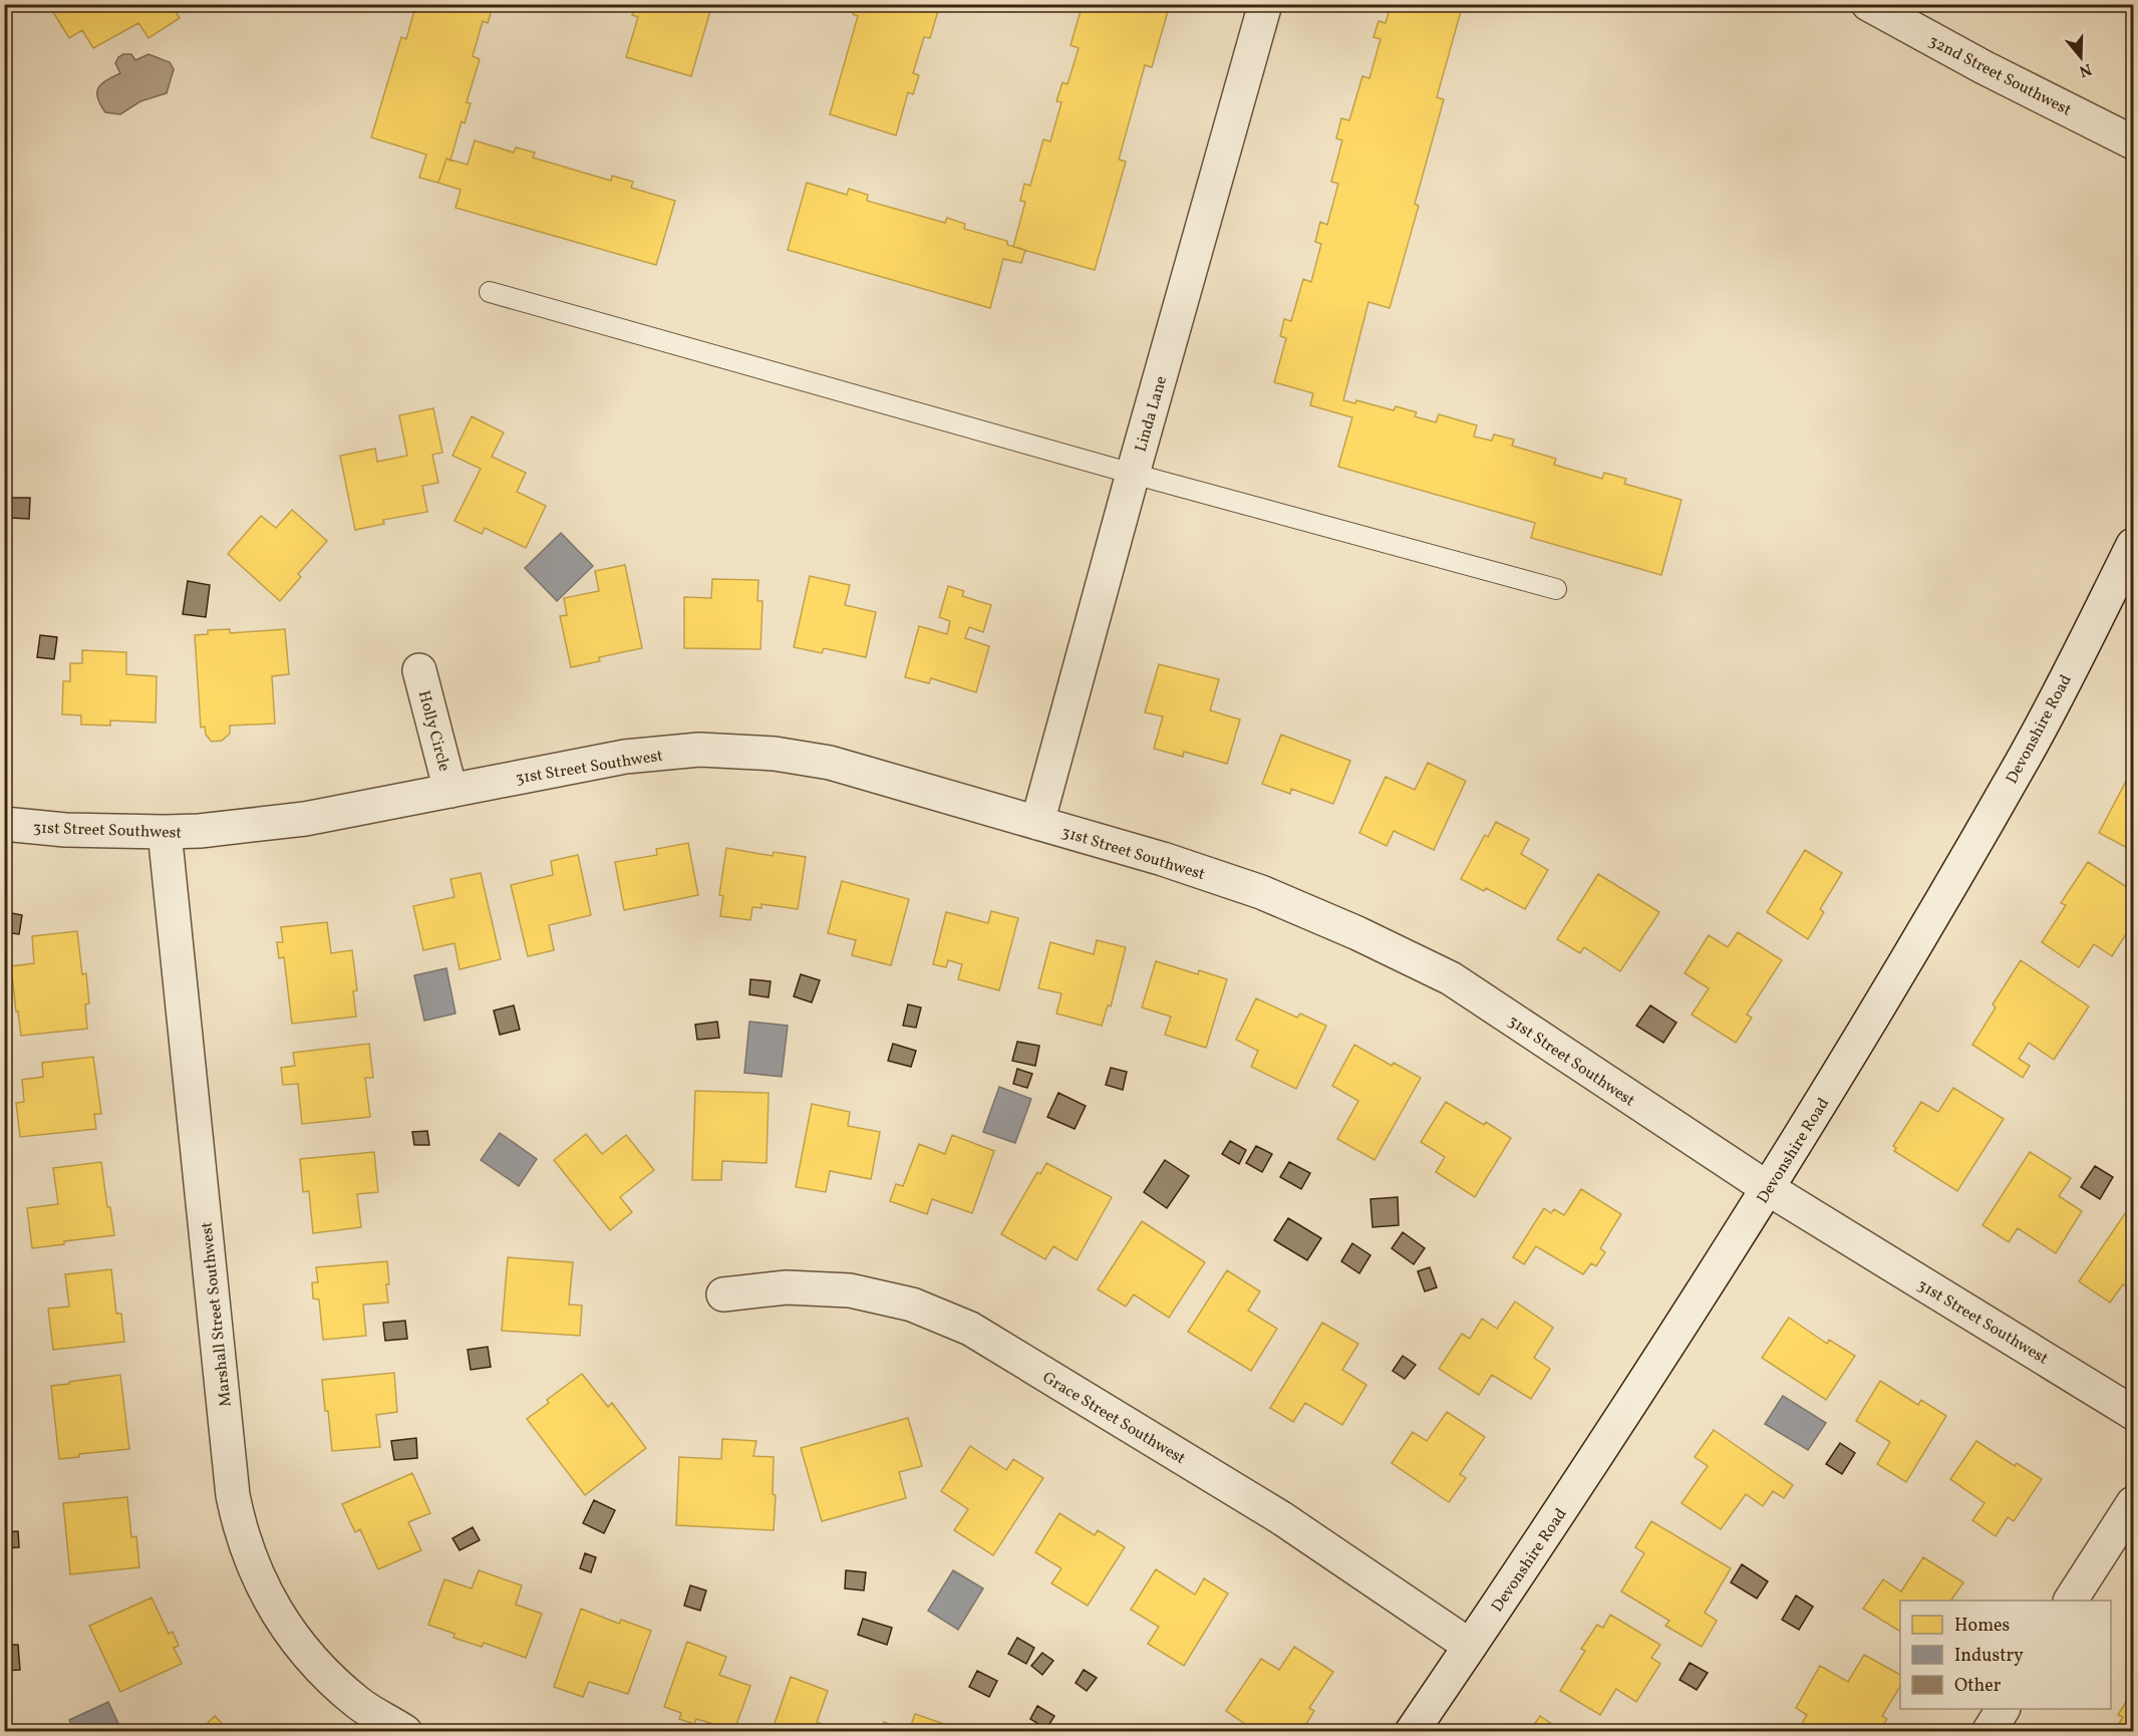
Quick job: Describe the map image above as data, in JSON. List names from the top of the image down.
{
  "streets": {
    "street": [
      "32nd Street Southwest",
      "Linda Lane",
      "Devonshire Road",
      "Holly Circle",
      "31st Street Southwest",
      "Marshall Street Southwest",
      "Grace Street Southwest"
    ]
  },
  "crossings": [
    ["Linda Lane", "31st Street Southwest"],
    ["Devonshire Road", "31st Street Southwest"],
    ["Devonshire Road", "Grace Street Southwest"],
    ["Holly Circle", "31st Street Southwest"],
    ["31st Street Southwest", "Marshall Street Southwest"]
  ],
  "legend": ["Homes", "Industry", "Other"],
  "north": "bottom"
}
